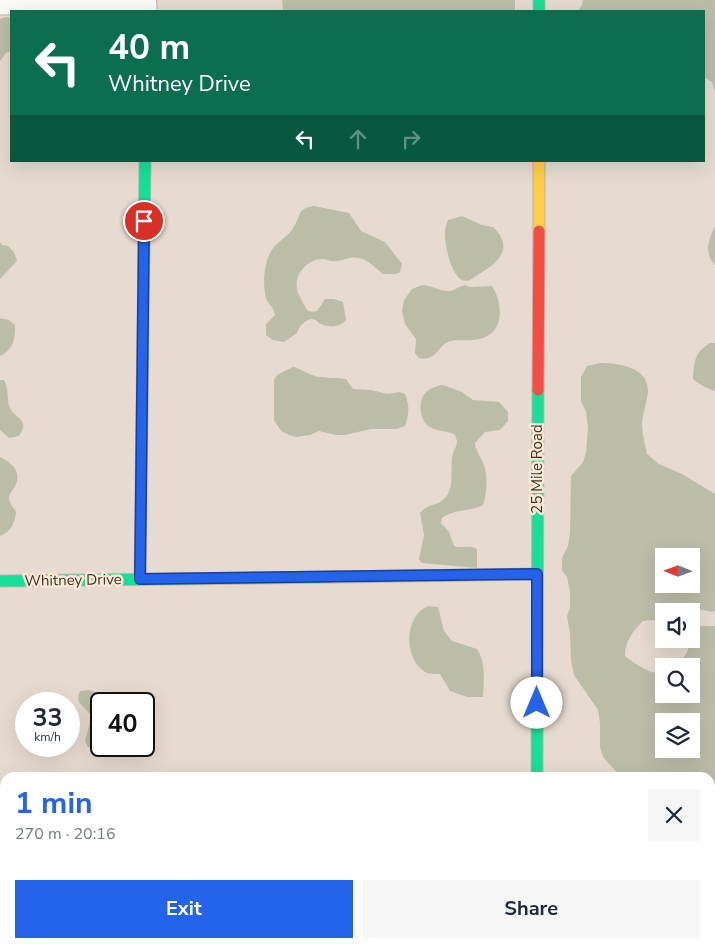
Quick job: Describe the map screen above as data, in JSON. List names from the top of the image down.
{
  "streets": {
    "street": ["25 Mile Road", "Whitney Drive"]
  },
  "crossings": [
    ["25 Mile Road", "Whitney Drive"]
  ],
  "north": "left",
  "page": {
    "turn": ["40 m", "Whitney Drive"],
    "speed": "33 km/h",
    "limit": "40",
    "heading": ["1 min", "270 m · 20:16"],
    "buttons": ["Exit", "Share"]
  }
}
